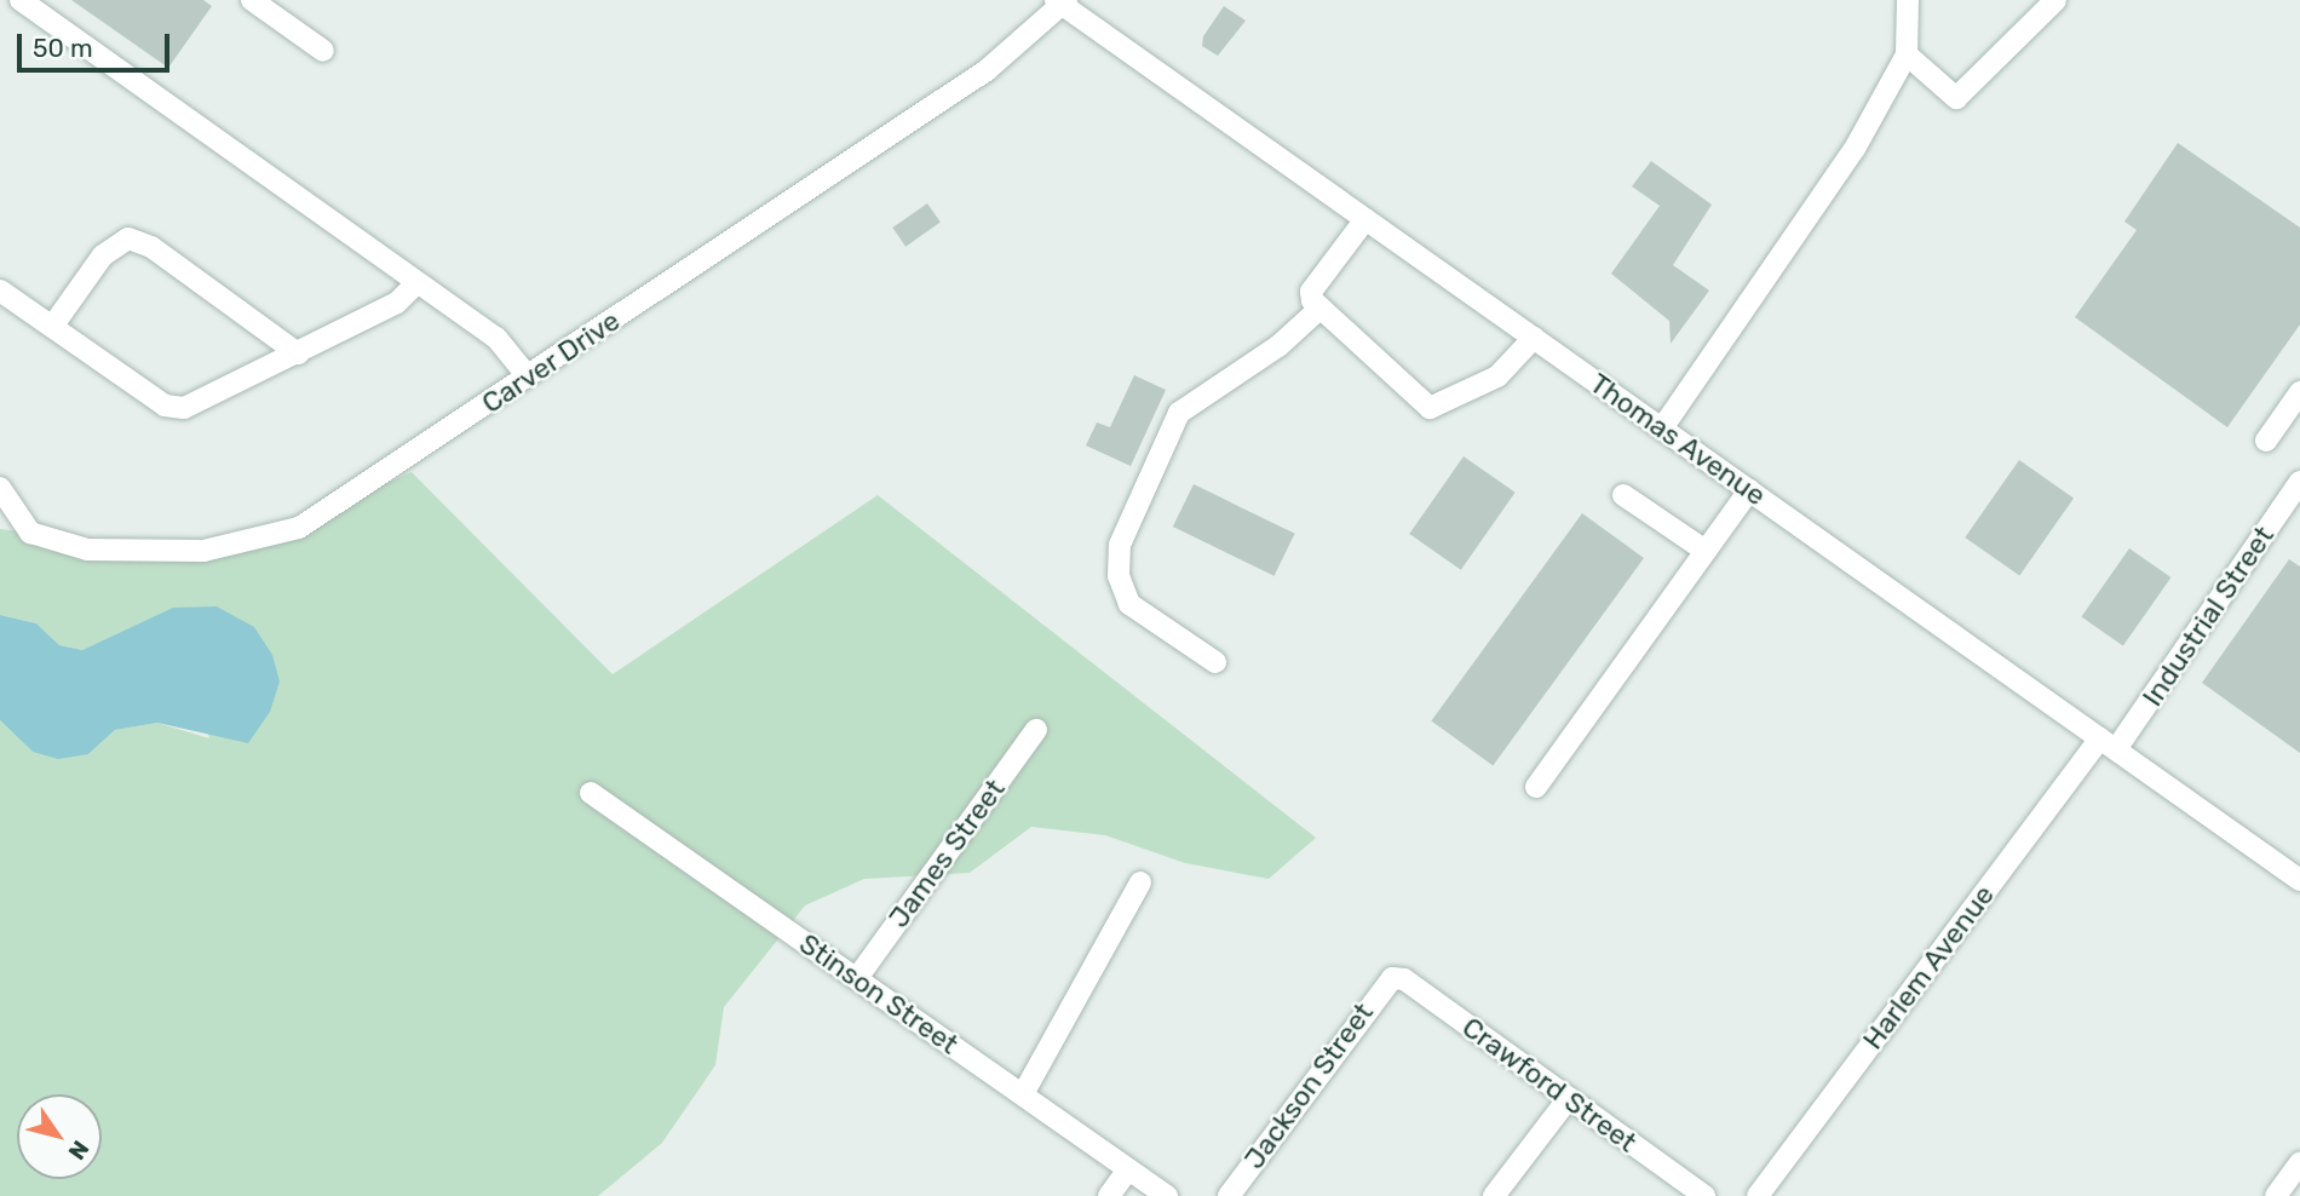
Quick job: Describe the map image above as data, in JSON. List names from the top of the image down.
{
  "streets": {
    "street": [
      "Carver Drive",
      "Thomas Avenue",
      "Industrial Street",
      "James Street",
      "Harlem Avenue",
      "Stinson Street",
      "Crawford Street",
      "Jackson Street"
    ]
  },
  "crossings": [
    ["Carver Drive", "Thomas Avenue"],
    ["Thomas Avenue", "Industrial Street"],
    ["Thomas Avenue", "Harlem Avenue"],
    ["Industrial Street", "Harlem Avenue"],
    ["James Street", "Stinson Street"],
    ["Crawford Street", "Jackson Street"]
  ],
  "scale_bar": "50 m",
  "north": "bottom right"
}
